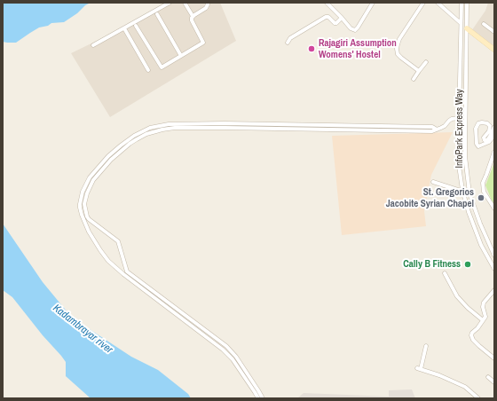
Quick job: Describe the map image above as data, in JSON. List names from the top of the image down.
{
  "streets": {
    "street": ["InfoPark Express Way"]
  },
  "water": ["Kadambrayar river"],
  "places": ["Rajagiri Assumption Womens' Hostel", "St. Gregorios Jacobite Syrian Chapel", "Cally B Fitness"]
}
